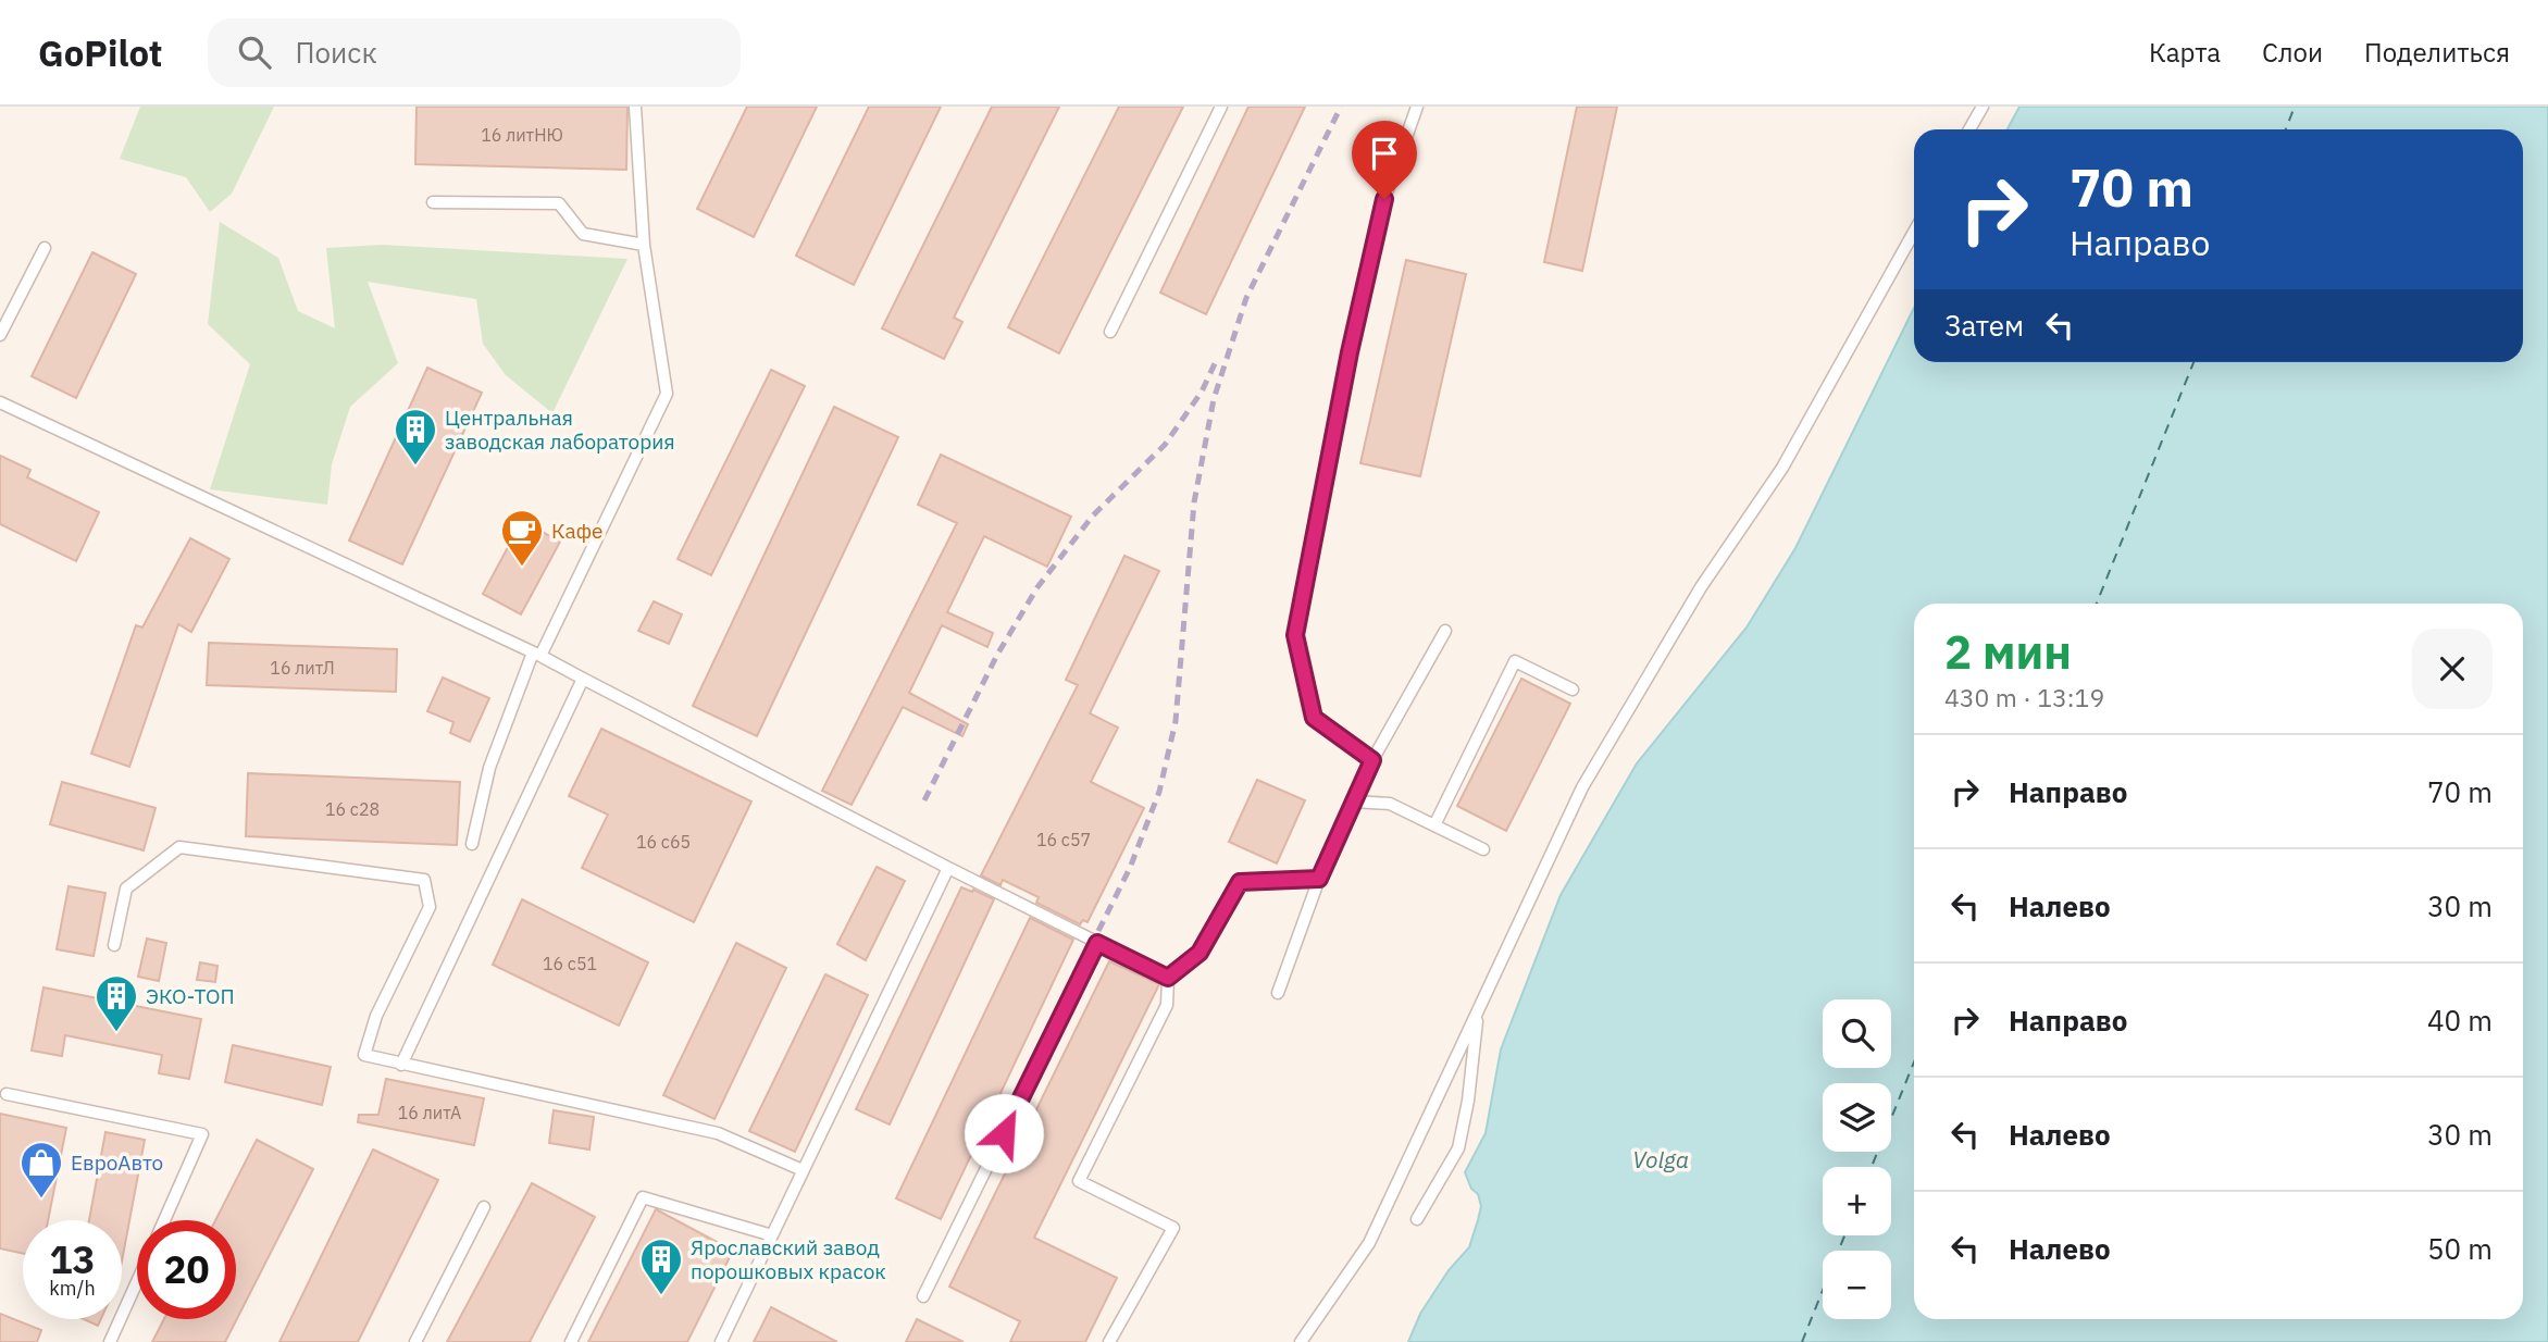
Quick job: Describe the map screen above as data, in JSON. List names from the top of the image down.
{
  "water": ["Volga"],
  "places": {
    "building": ["Центральная заводская лаборатория", "ЭКО-ТОП", "Ярославский завод порошковых красок"],
    "cafe": ["Кафе"],
    "shop": ["ЕвроАвто"]
  },
  "house_numbers": [
    "16 литНЮ",
    "16 литЛ",
    "16 с28",
    "16 с57",
    "16 с65",
    "16 с51",
    "16 литА"
  ],
  "page": {
    "header": "GoPilot",
    "search": "Поиск",
    "nav": ["Карта", "Слои", "Поделиться"],
    "turn": ["70 m", "Направо"],
    "then": "Затем",
    "heading": ["2 мин", "430 m · 13:19"],
    "list": [
      {
        "name": "Направо",
        "value": "70 m"
      },
      {
        "name": "Налево",
        "value": "30 m"
      },
      {
        "name": "Направо",
        "value": "40 m"
      },
      {
        "name": "Налево",
        "value": "30 m"
      },
      {
        "name": "Налево",
        "value": "50 m"
      }
    ],
    "map_buttons": ["+", "−"],
    "speed": "13 km/h",
    "limit": "20"
  }
}
